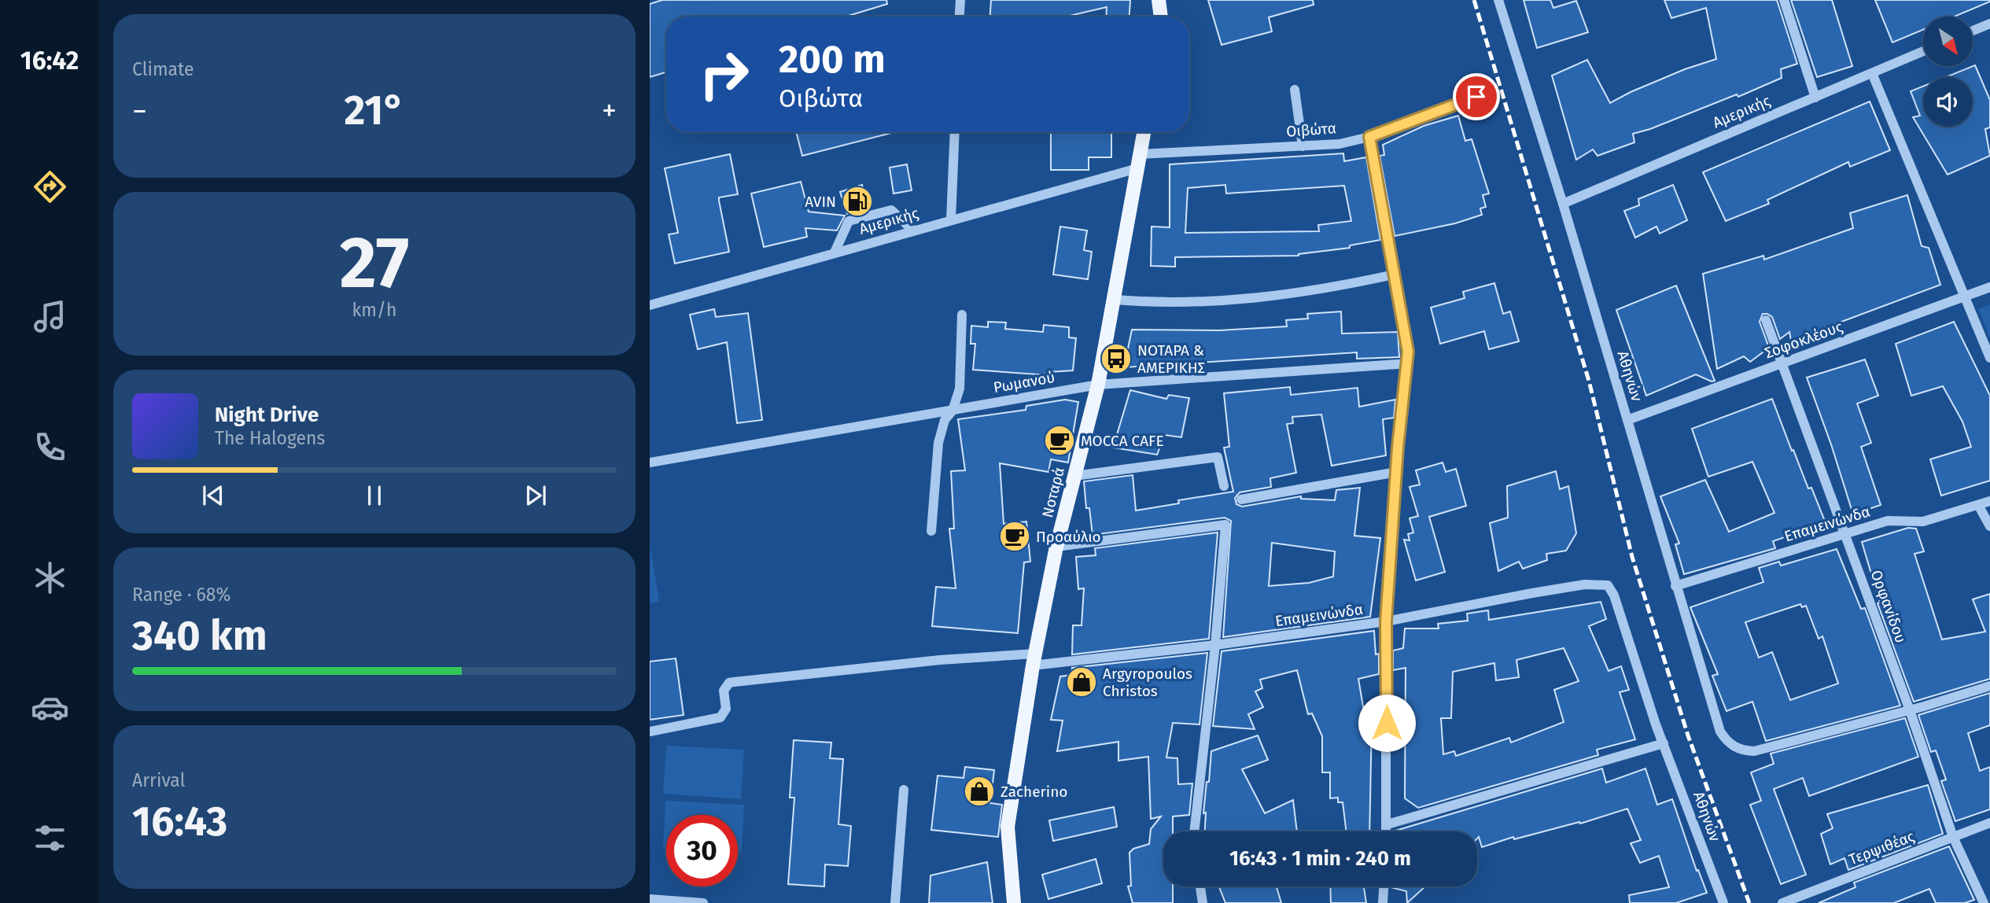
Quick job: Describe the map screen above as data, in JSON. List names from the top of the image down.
{
  "streets": {
    "main road": ["Νοταρά"],
    "street": [
      "Αμερικής",
      "Οιβώτα",
      "Σοφοκλέους",
      "Αθηνών",
      "Ρωμανού",
      "Επαμεινώνδα",
      "Ορφανίδου",
      "Τερψιθέας"
    ]
  },
  "crossings": [
    ["Αμερικής", "Αθηνών"],
    ["Αμερικής", "Νοταρά"],
    ["Οιβώτα", "Νοταρά"],
    ["Σοφοκλέους", "Αθηνών"],
    ["Σοφοκλέους", "Ορφανίδου"],
    ["Αθηνών", "Επαμεινώνδα"],
    ["Αθηνών", "Ορφανίδου"],
    ["Ρωμανού", "Νοταρά"],
    ["Νοταρά", "Επαμεινώνδα"],
    ["Επαμεινώνδα", "Ορφανίδου"],
    ["Ορφανίδου", "Τερψιθέας"]
  ],
  "places": {
    "fuel station": ["AVIN"],
    "bus stop": ["ΝΟΤΑΡΑ & ΑΜΕΡΙΚΗΣ"],
    "cafe": ["MOCCA CAFE", "Προαύλιο"],
    "shop": ["Argyropoulos Christos", "Zacherino"]
  },
  "north": "bottom right",
  "page": {
    "tabs": "16:42",
    "tile": [
      "Climate",
      ["27", "km/h"],
      ["Range · 68%", "340 km"],
      ["Arrival", "16:43"]
    ],
    "turn": ["200 m", "Οιβώτα"],
    "heat": ["−", "21°", "+"],
    "song": ["Night Drive", "The Halogens"],
    "limit": "30",
    "trip": "16:43 · 1 min · 240 m"
  }
}
